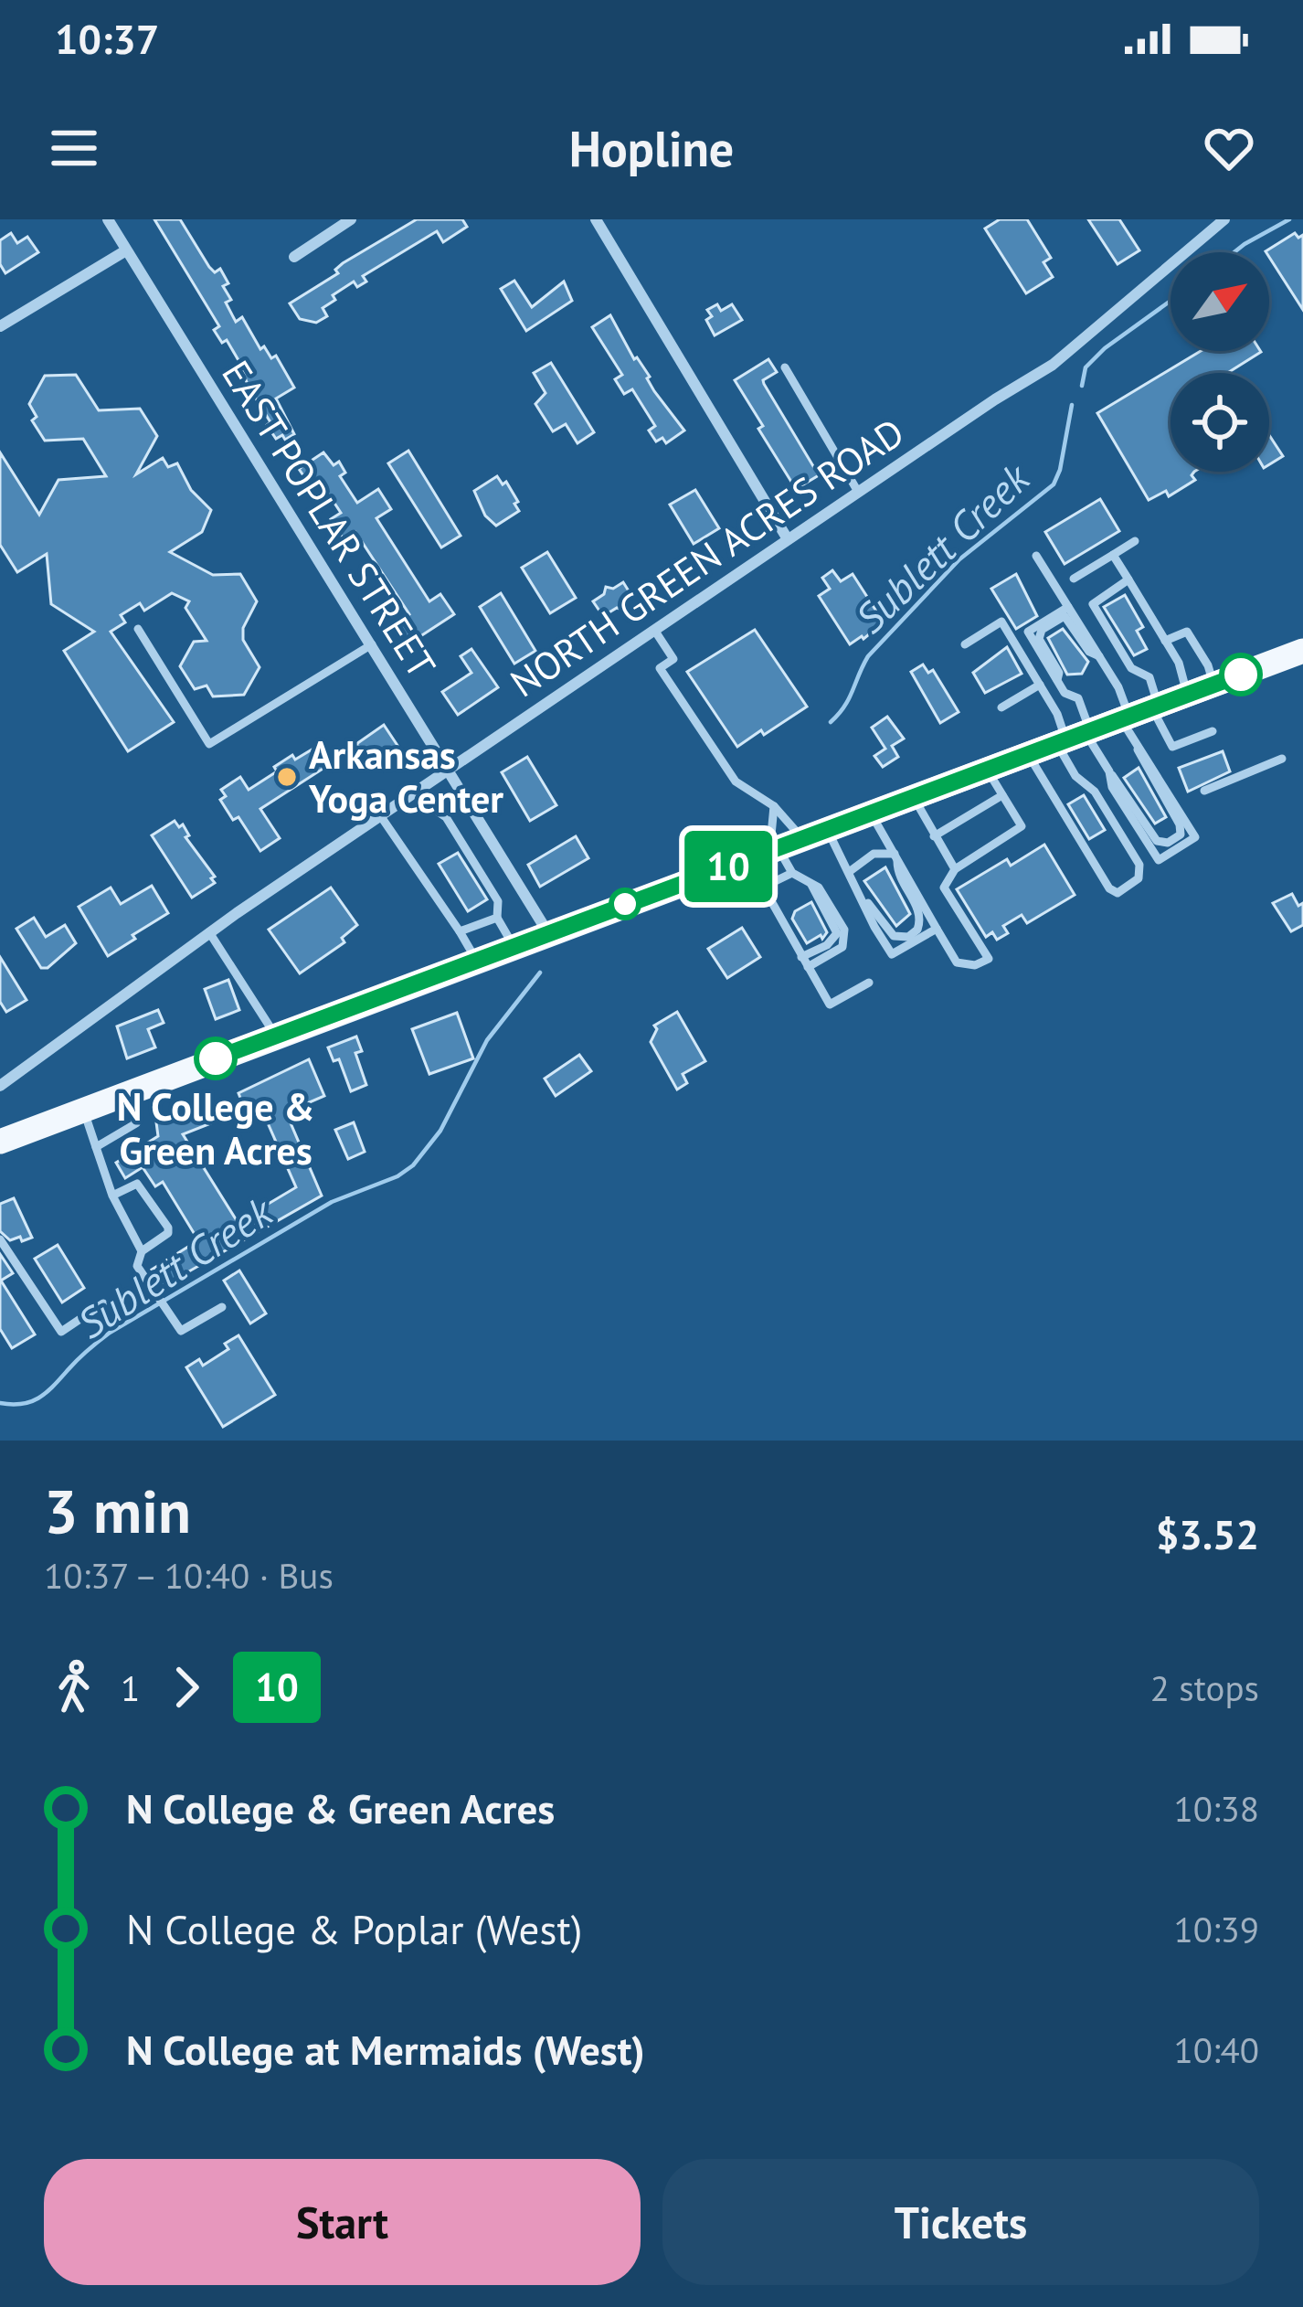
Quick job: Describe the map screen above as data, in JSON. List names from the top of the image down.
{
  "streets": {
    "street": ["EAST POPLAR STREET", "NORTH GREEN ACRES ROAD"]
  },
  "crossings": [
    ["EAST POPLAR STREET", "NORTH GREEN ACRES ROAD"]
  ],
  "water": ["Sublett Creek"],
  "places": ["Arkansas Yoga Center", "N College & Green Acres"],
  "lines": ["bus line 10"],
  "north": "top right",
  "page": {
    "status": "10:37",
    "header": "Hopline",
    "on_map": "10",
    "heading": ["3 min", "10:37 – 10:40 · Bus", "$3.52"],
    "legs": ["1", "10", "2 stops"],
    "list": [
      {
        "name": "N College & Green Acres",
        "value": "10:38"
      },
      {
        "name": "N College & Poplar (West)",
        "value": "10:39"
      },
      {
        "name": "N College at Mermaids (West)",
        "value": "10:40"
      }
    ],
    "buttons": ["Start", "Tickets"]
  }
}
